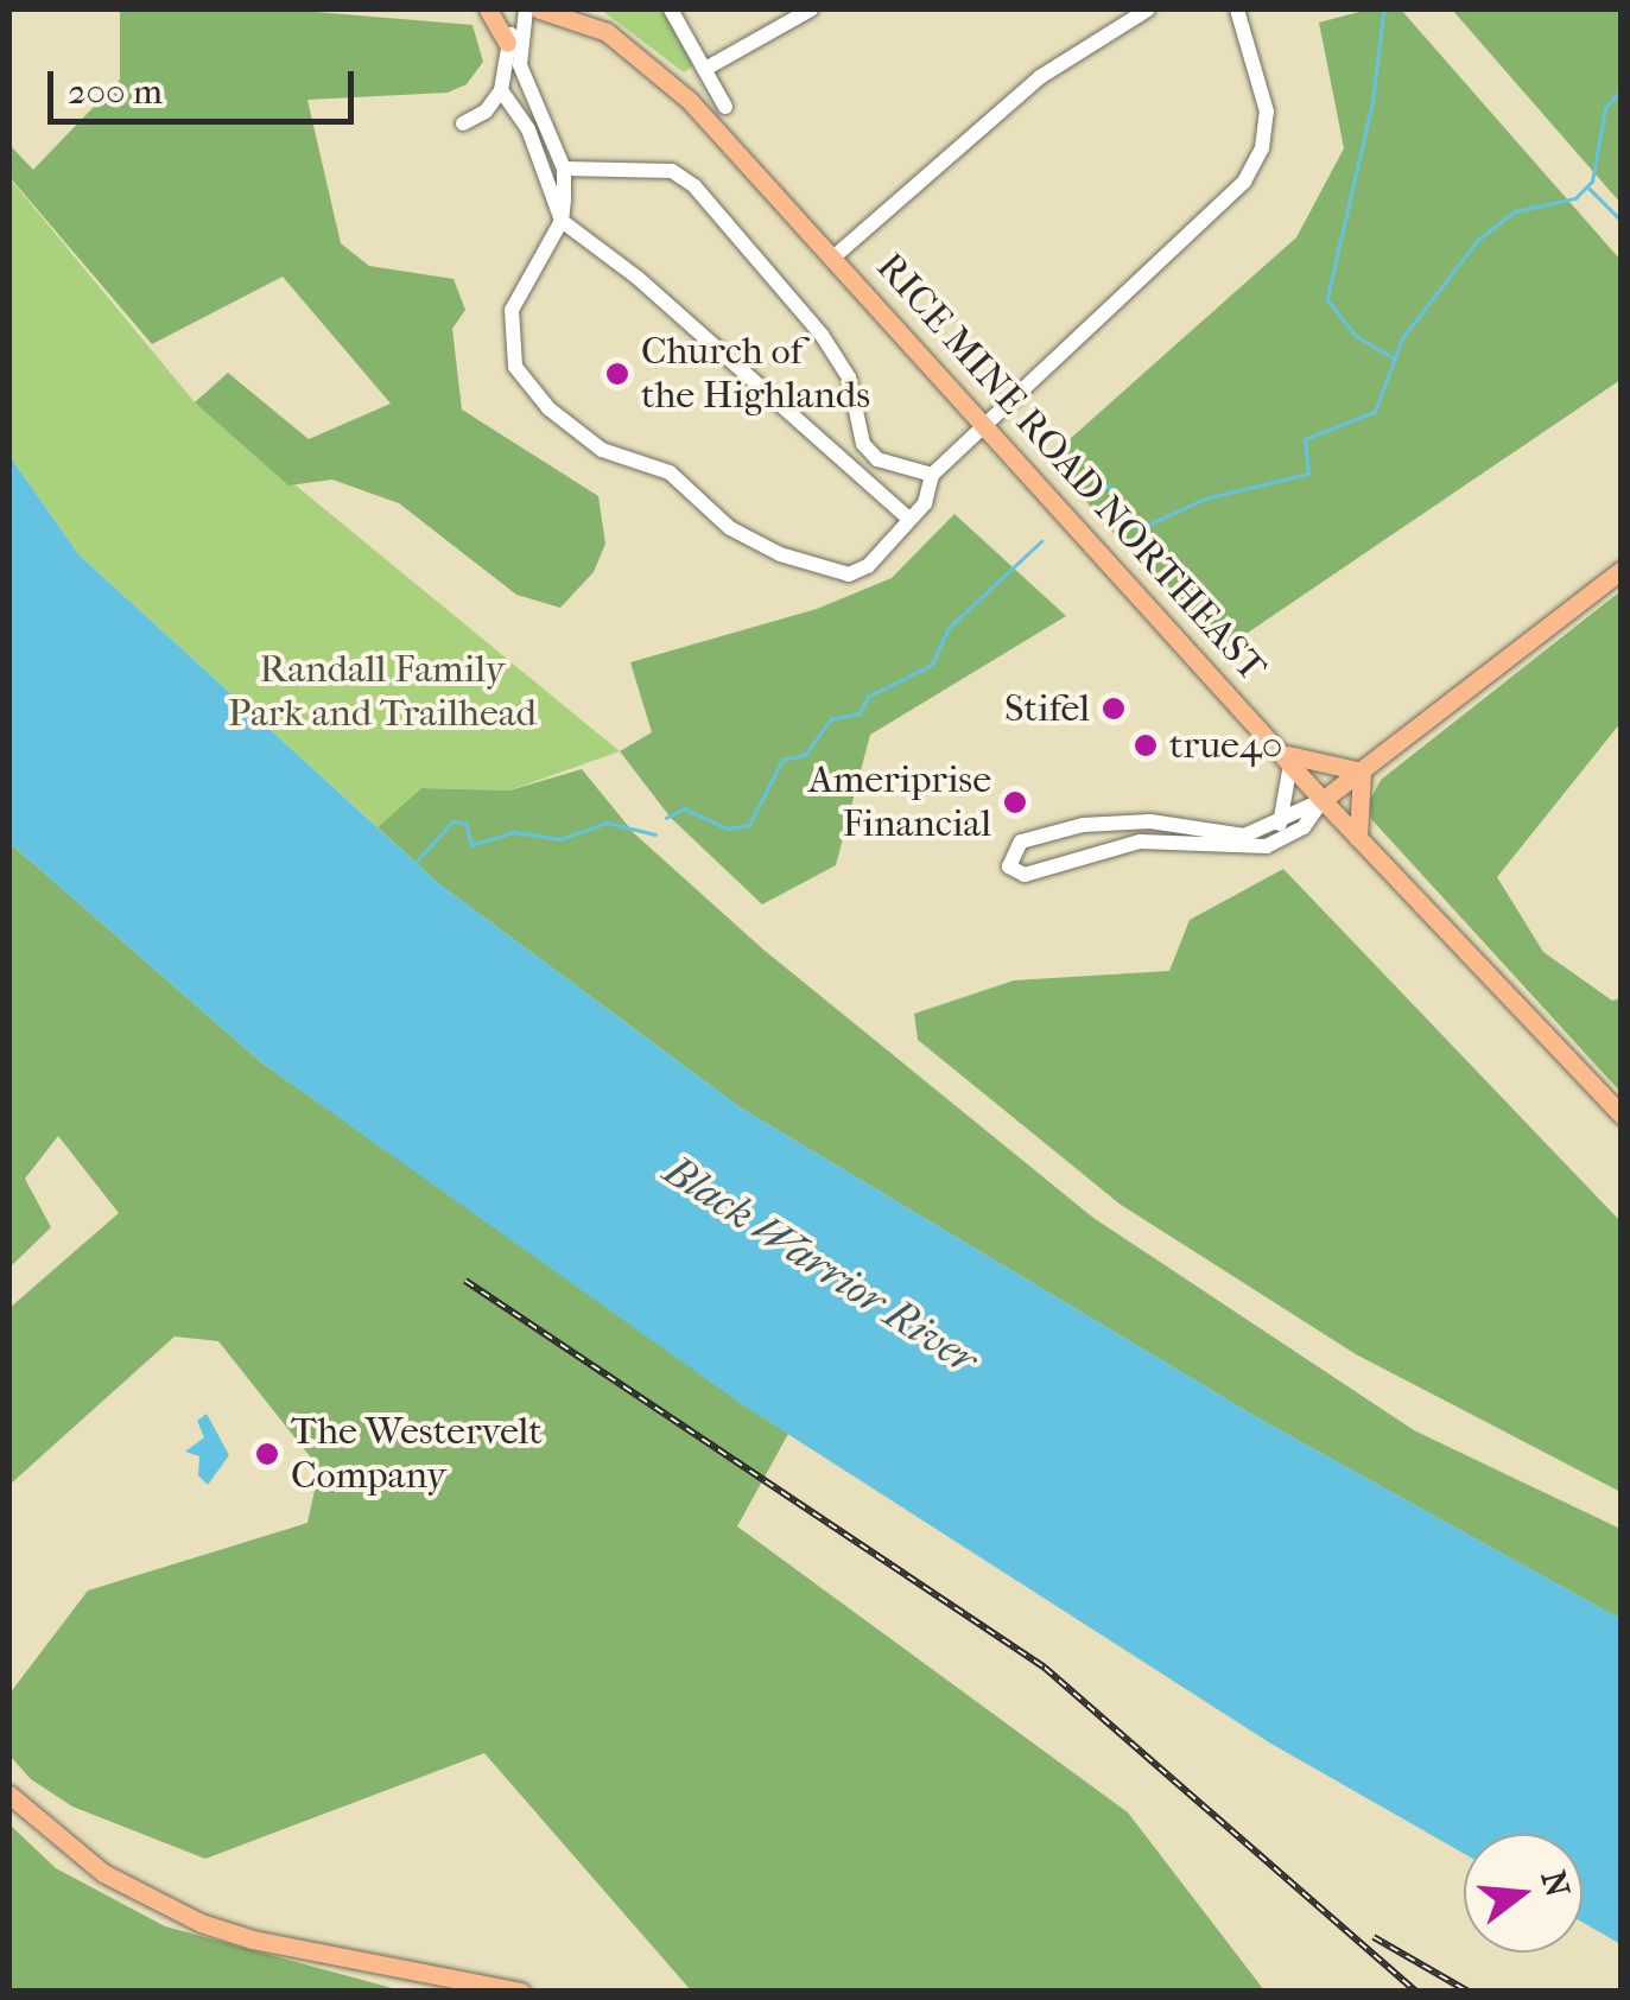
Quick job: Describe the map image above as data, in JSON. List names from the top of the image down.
{
  "streets": {
    "main road": ["RICE MINE ROAD NORTHEAST"]
  },
  "water": ["Black Warrior River"],
  "parks": ["Randall Family Park and Trailhead"],
  "places": [
    "Church of the Highlands",
    "Stifel",
    "true40",
    "Ameriprise Financial",
    "The Westervelt Company"
  ],
  "scale_bar": "200 m",
  "north": "right"
}
